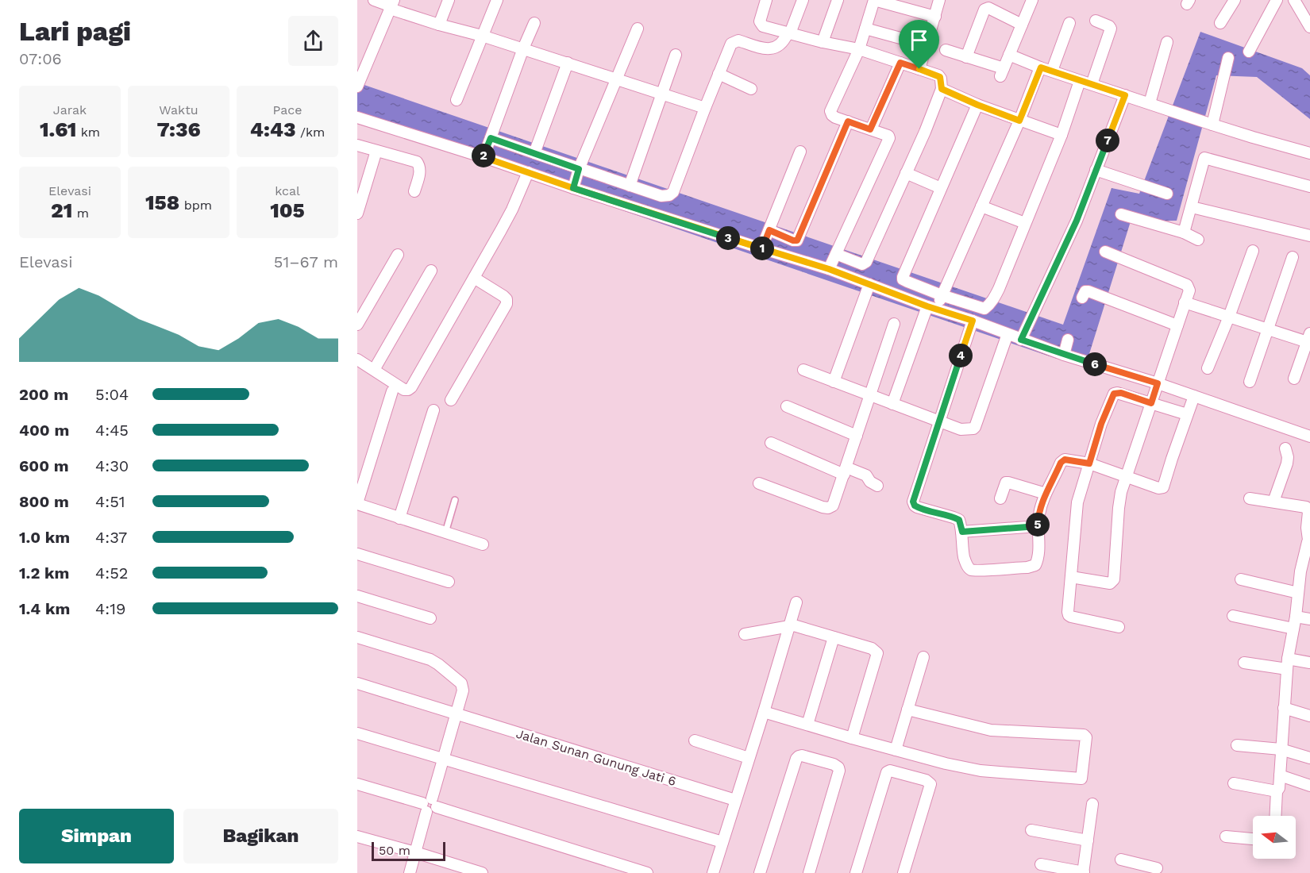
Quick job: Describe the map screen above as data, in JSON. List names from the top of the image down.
{
  "streets": {
    "street": ["Jalan Sunan Gunung Jati 6"]
  },
  "scale_bar": "50 m",
  "north": "left",
  "page": {
    "heading": ["Lari pagi", "07:06"],
    "stats": [
      ["Jarak", "1.61 km"],
      ["Waktu", "7:36"],
      ["Pace", "4:43 /km"],
      ["Elevasi", "21 m"],
      ["158 bpm"],
      ["kcal", "105"]
    ],
    "pins": [
      "7",
      "2",
      "3",
      "1",
      "4",
      "6",
      "5"
    ],
    "chart": ["Elevasi", "51–67 m"],
    "list": [
      {
        "name": "200 m",
        "note": "5:04"
      },
      {
        "name": "400 m",
        "note": "4:45"
      },
      {
        "name": "600 m",
        "note": "4:30"
      },
      {
        "name": "800 m",
        "note": "4:51"
      },
      {
        "name": "1.0 km",
        "note": "4:37"
      },
      {
        "name": "1.2 km",
        "note": "4:52"
      },
      {
        "name": "1.4 km",
        "note": "4:19"
      }
    ],
    "buttons": ["Simpan", "Bagikan"],
    "scale": "50 m"
  }
}
